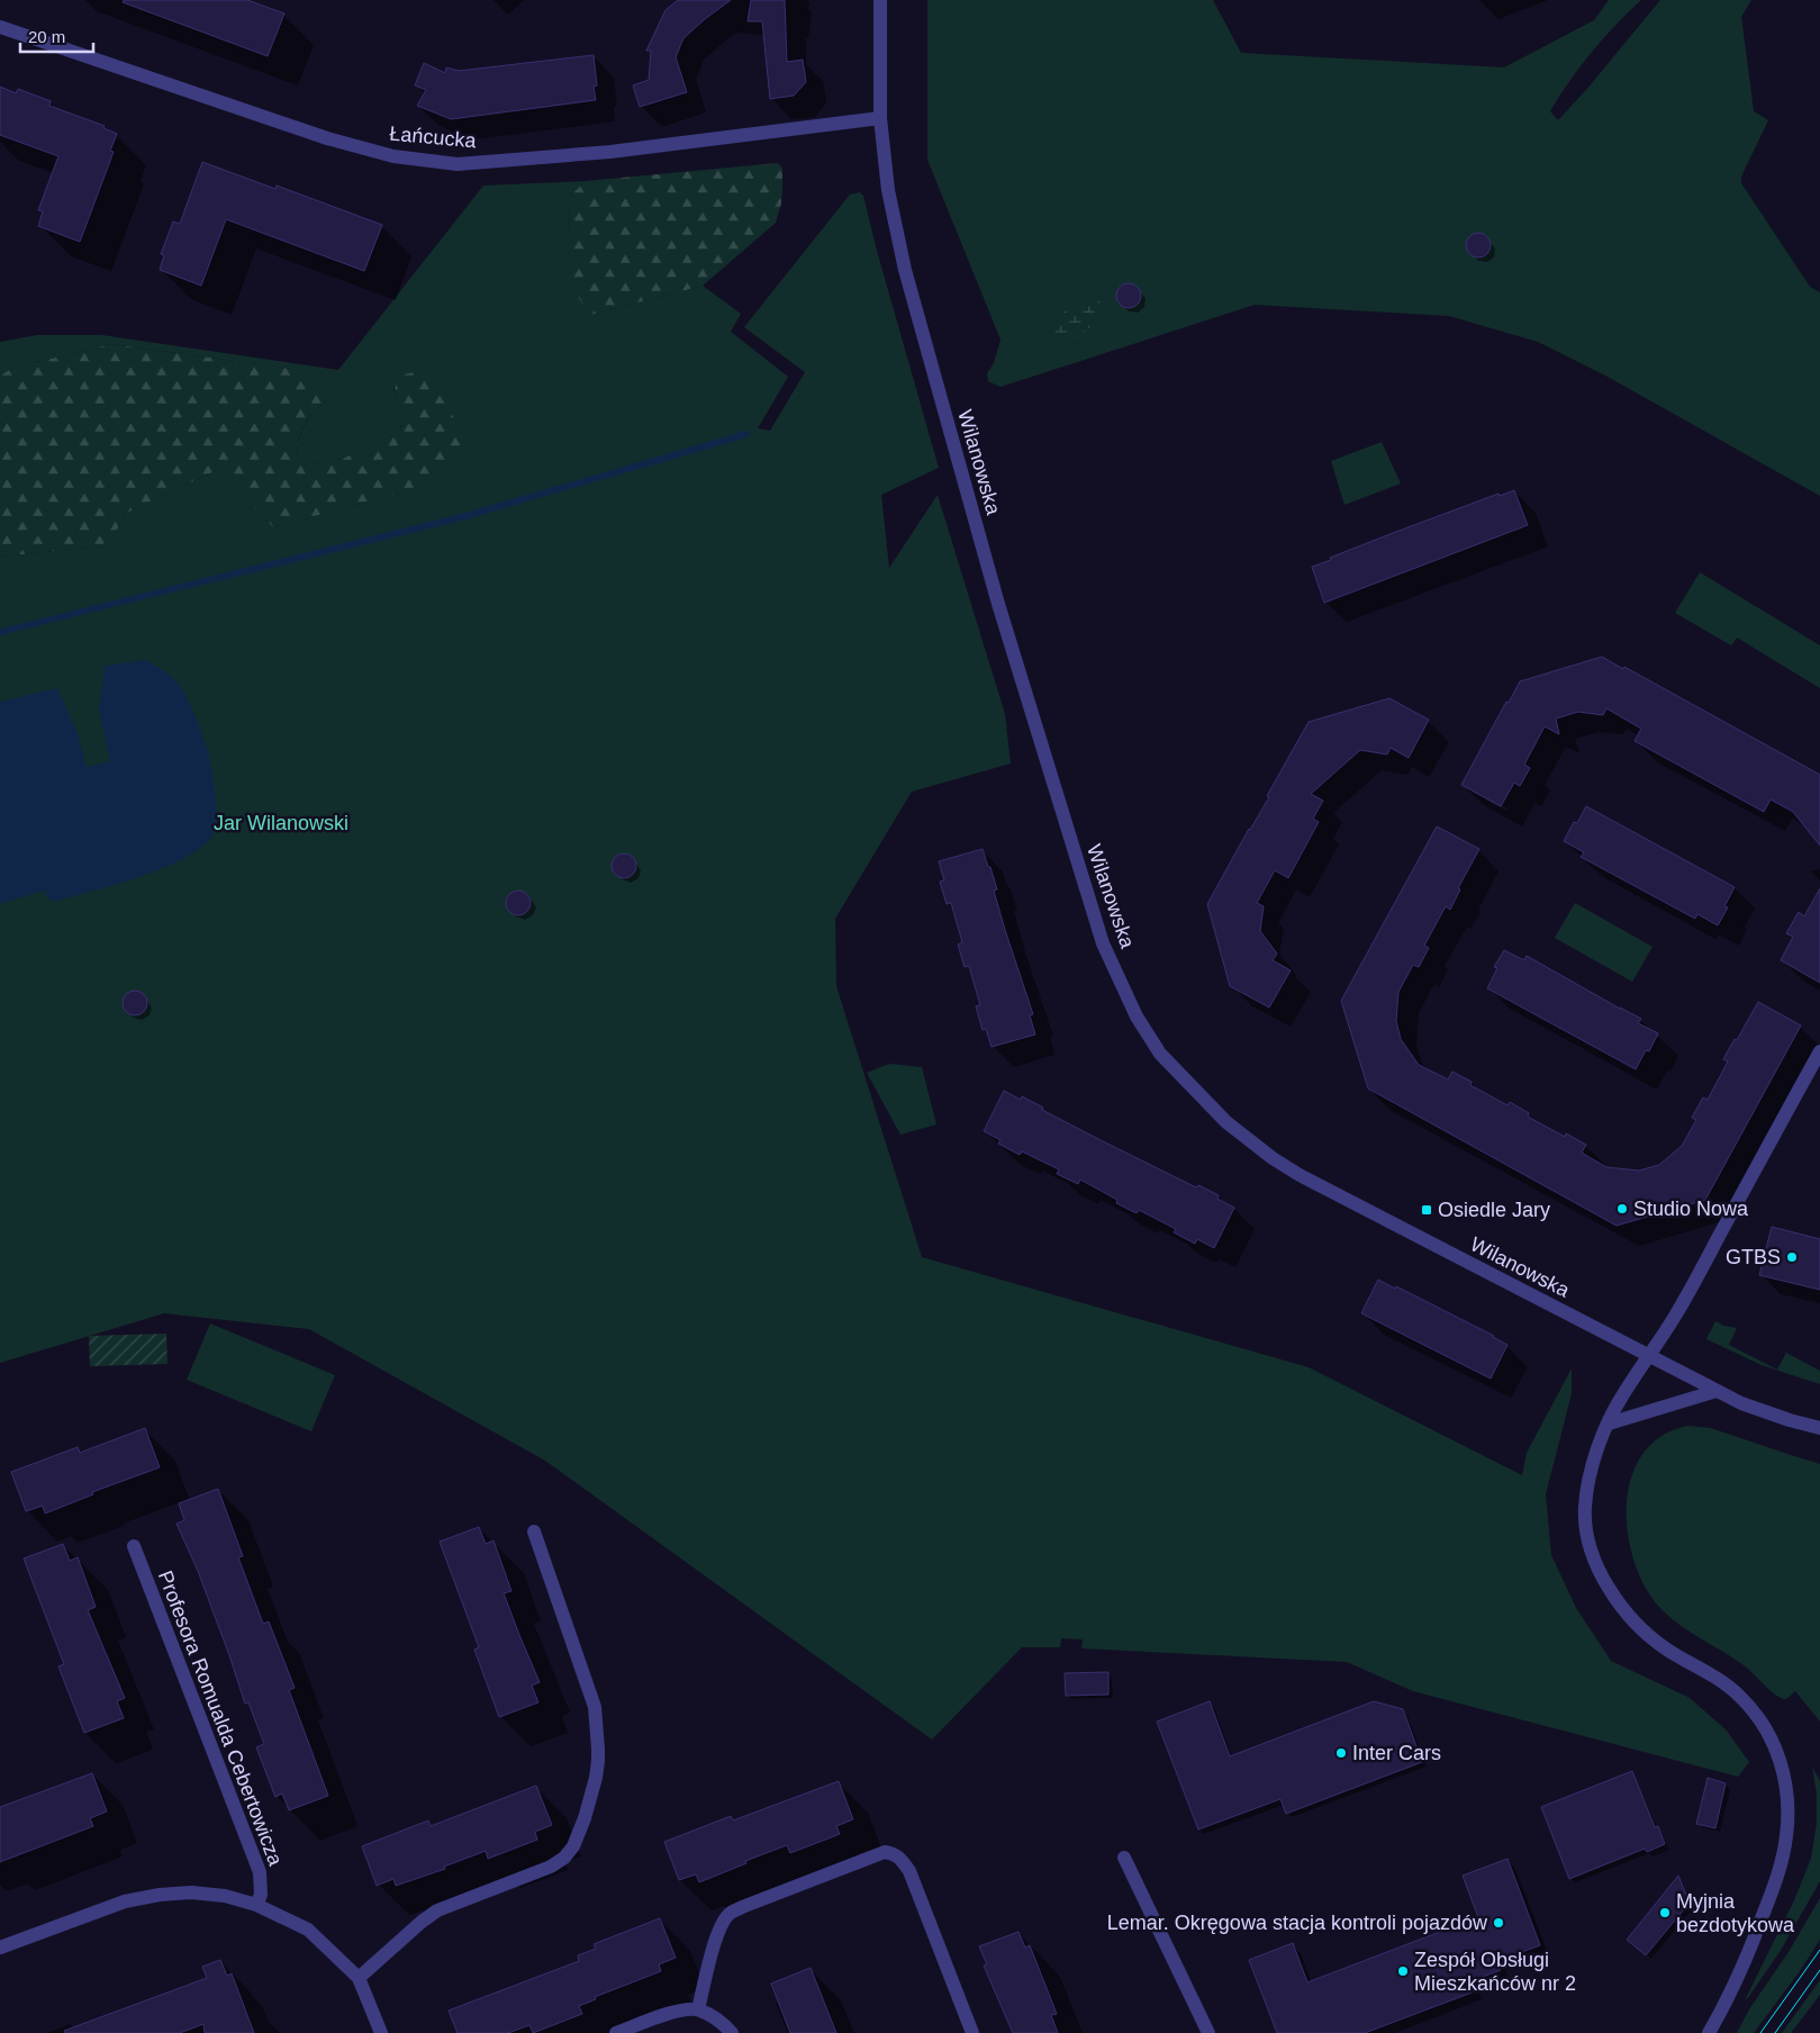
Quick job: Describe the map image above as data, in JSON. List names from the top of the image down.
{
  "streets": {
    "street": ["Łańcucka", "Wilanowska", "Profesora Romualda Cebertowicza"]
  },
  "crossings": [
    ["Łańcucka", "Wilanowska"]
  ],
  "parks": ["Jar Wilanowski"],
  "places": {
    "other": [
      "Studio Nowa",
      "GTBS",
      "Inter Cars",
      "Myjnia bezdotykowa",
      "Lemar. Okręgowa stacja kontroli pojazdów",
      "Zespół Obsługi Mieszkańców nr 2"
    ],
    "transit": ["Osiedle Jary"]
  },
  "scale_bar": "20 m"
}
